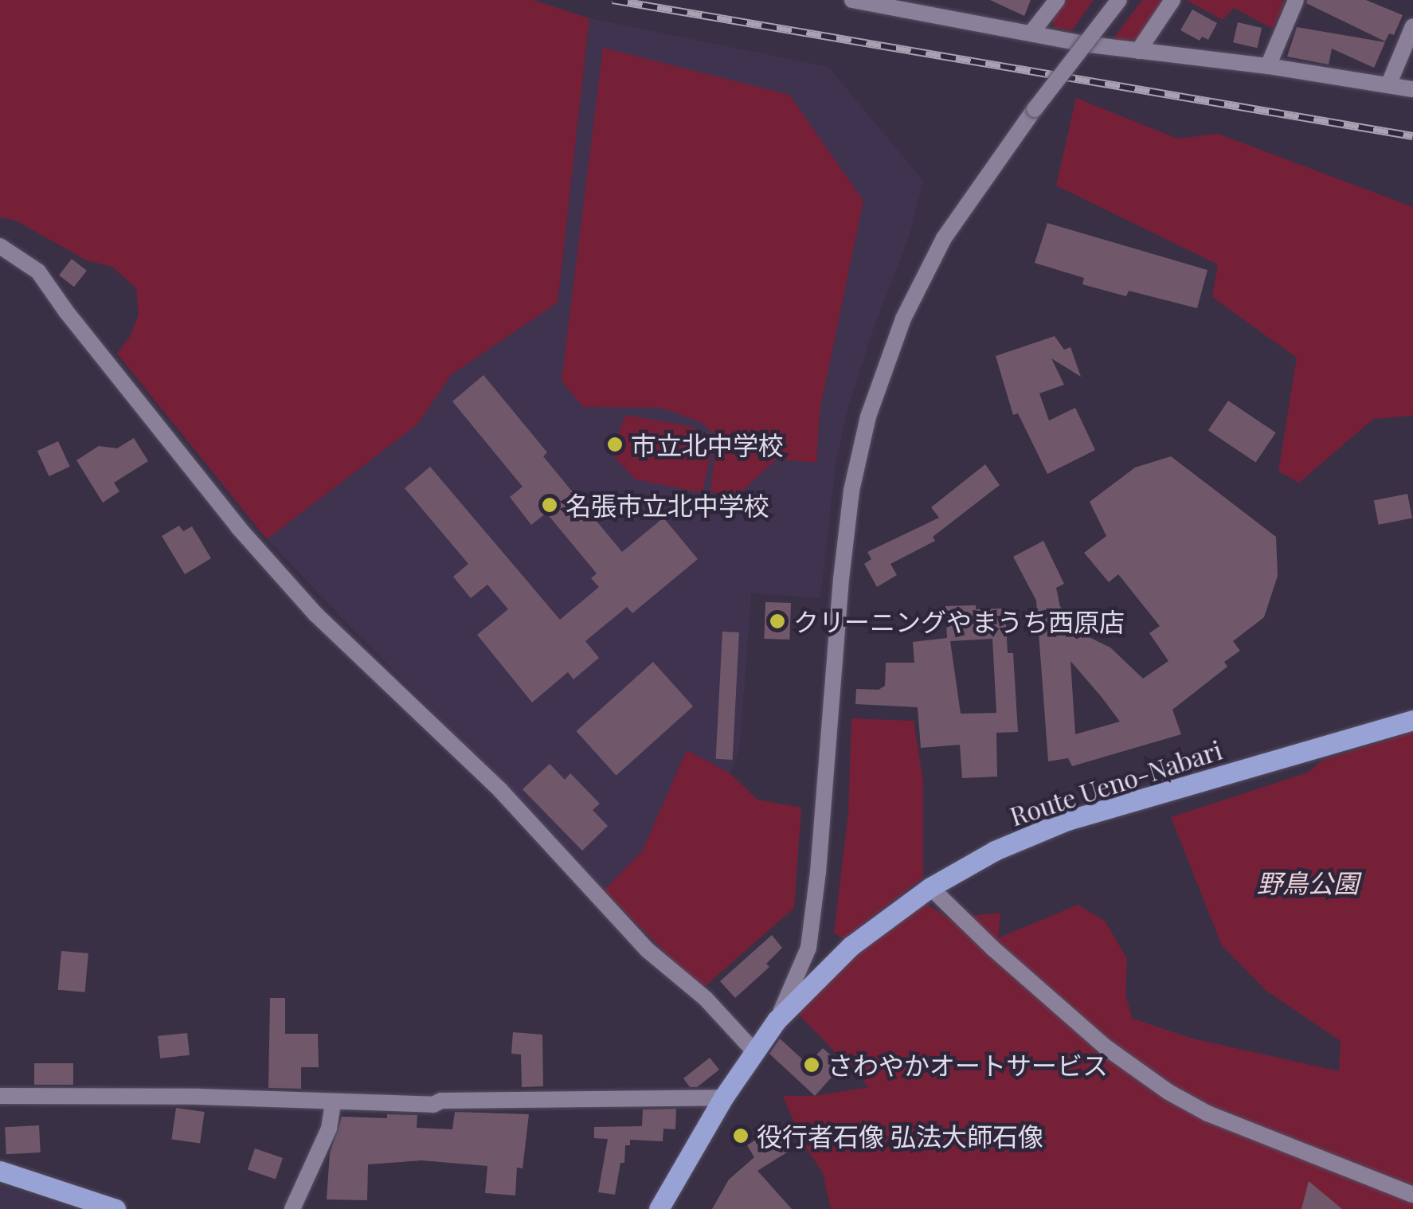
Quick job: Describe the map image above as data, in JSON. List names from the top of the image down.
{
  "streets": {
    "main road": ["Route Ueno-Nabari"]
  },
  "parks": ["野鳥公園"],
  "places": [
    "市立北中学校",
    "名張市立北中学校",
    "クリーニングやまうち西原店",
    "さわやかオートサービス",
    "役行者石像 弘法大師石像"
  ]
}
